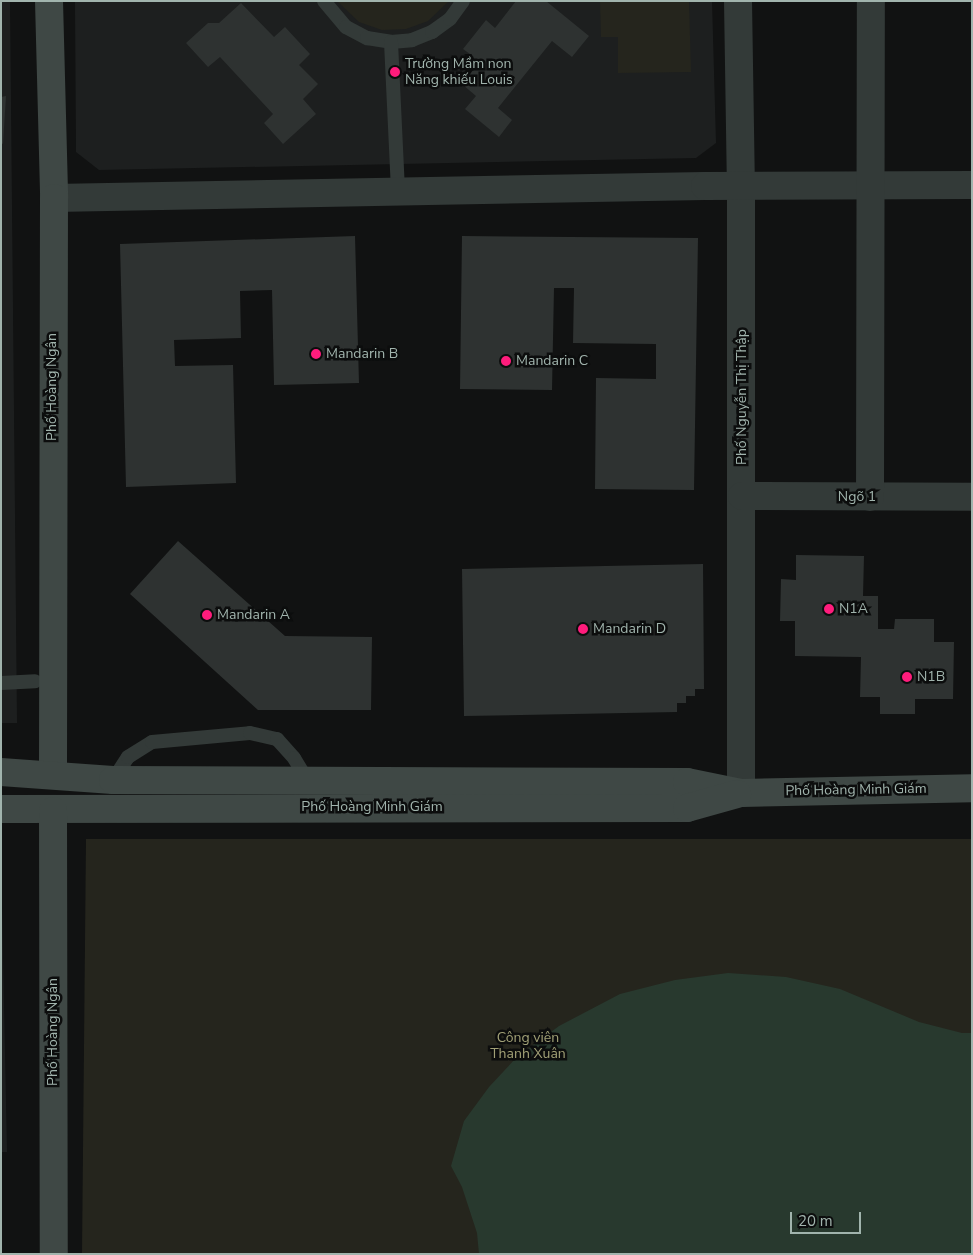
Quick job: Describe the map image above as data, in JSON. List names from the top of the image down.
{
  "streets": {
    "street": [
      "Phố Hoàng Ngân",
      "Phố Nguyễn Thị Thập",
      "Ngõ 1",
      "Phố Hoàng Minh Giám"
    ]
  },
  "crossings": [
    ["Phố Hoàng Ngân", "Phố Hoàng Minh Giám"],
    ["Phố Nguyễn Thị Thập", "Ngõ 1"],
    ["Phố Nguyễn Thị Thập", "Phố Hoàng Minh Giám"]
  ],
  "parks": ["Công viên Thanh Xuân"],
  "places": [
    "Trường Mầm non Năng khiếu Louis",
    "Mandarin B",
    "Mandarin C",
    "N1A",
    "Mandarin A",
    "Mandarin D",
    "N1B"
  ],
  "scale_bar": "20 m"
}
